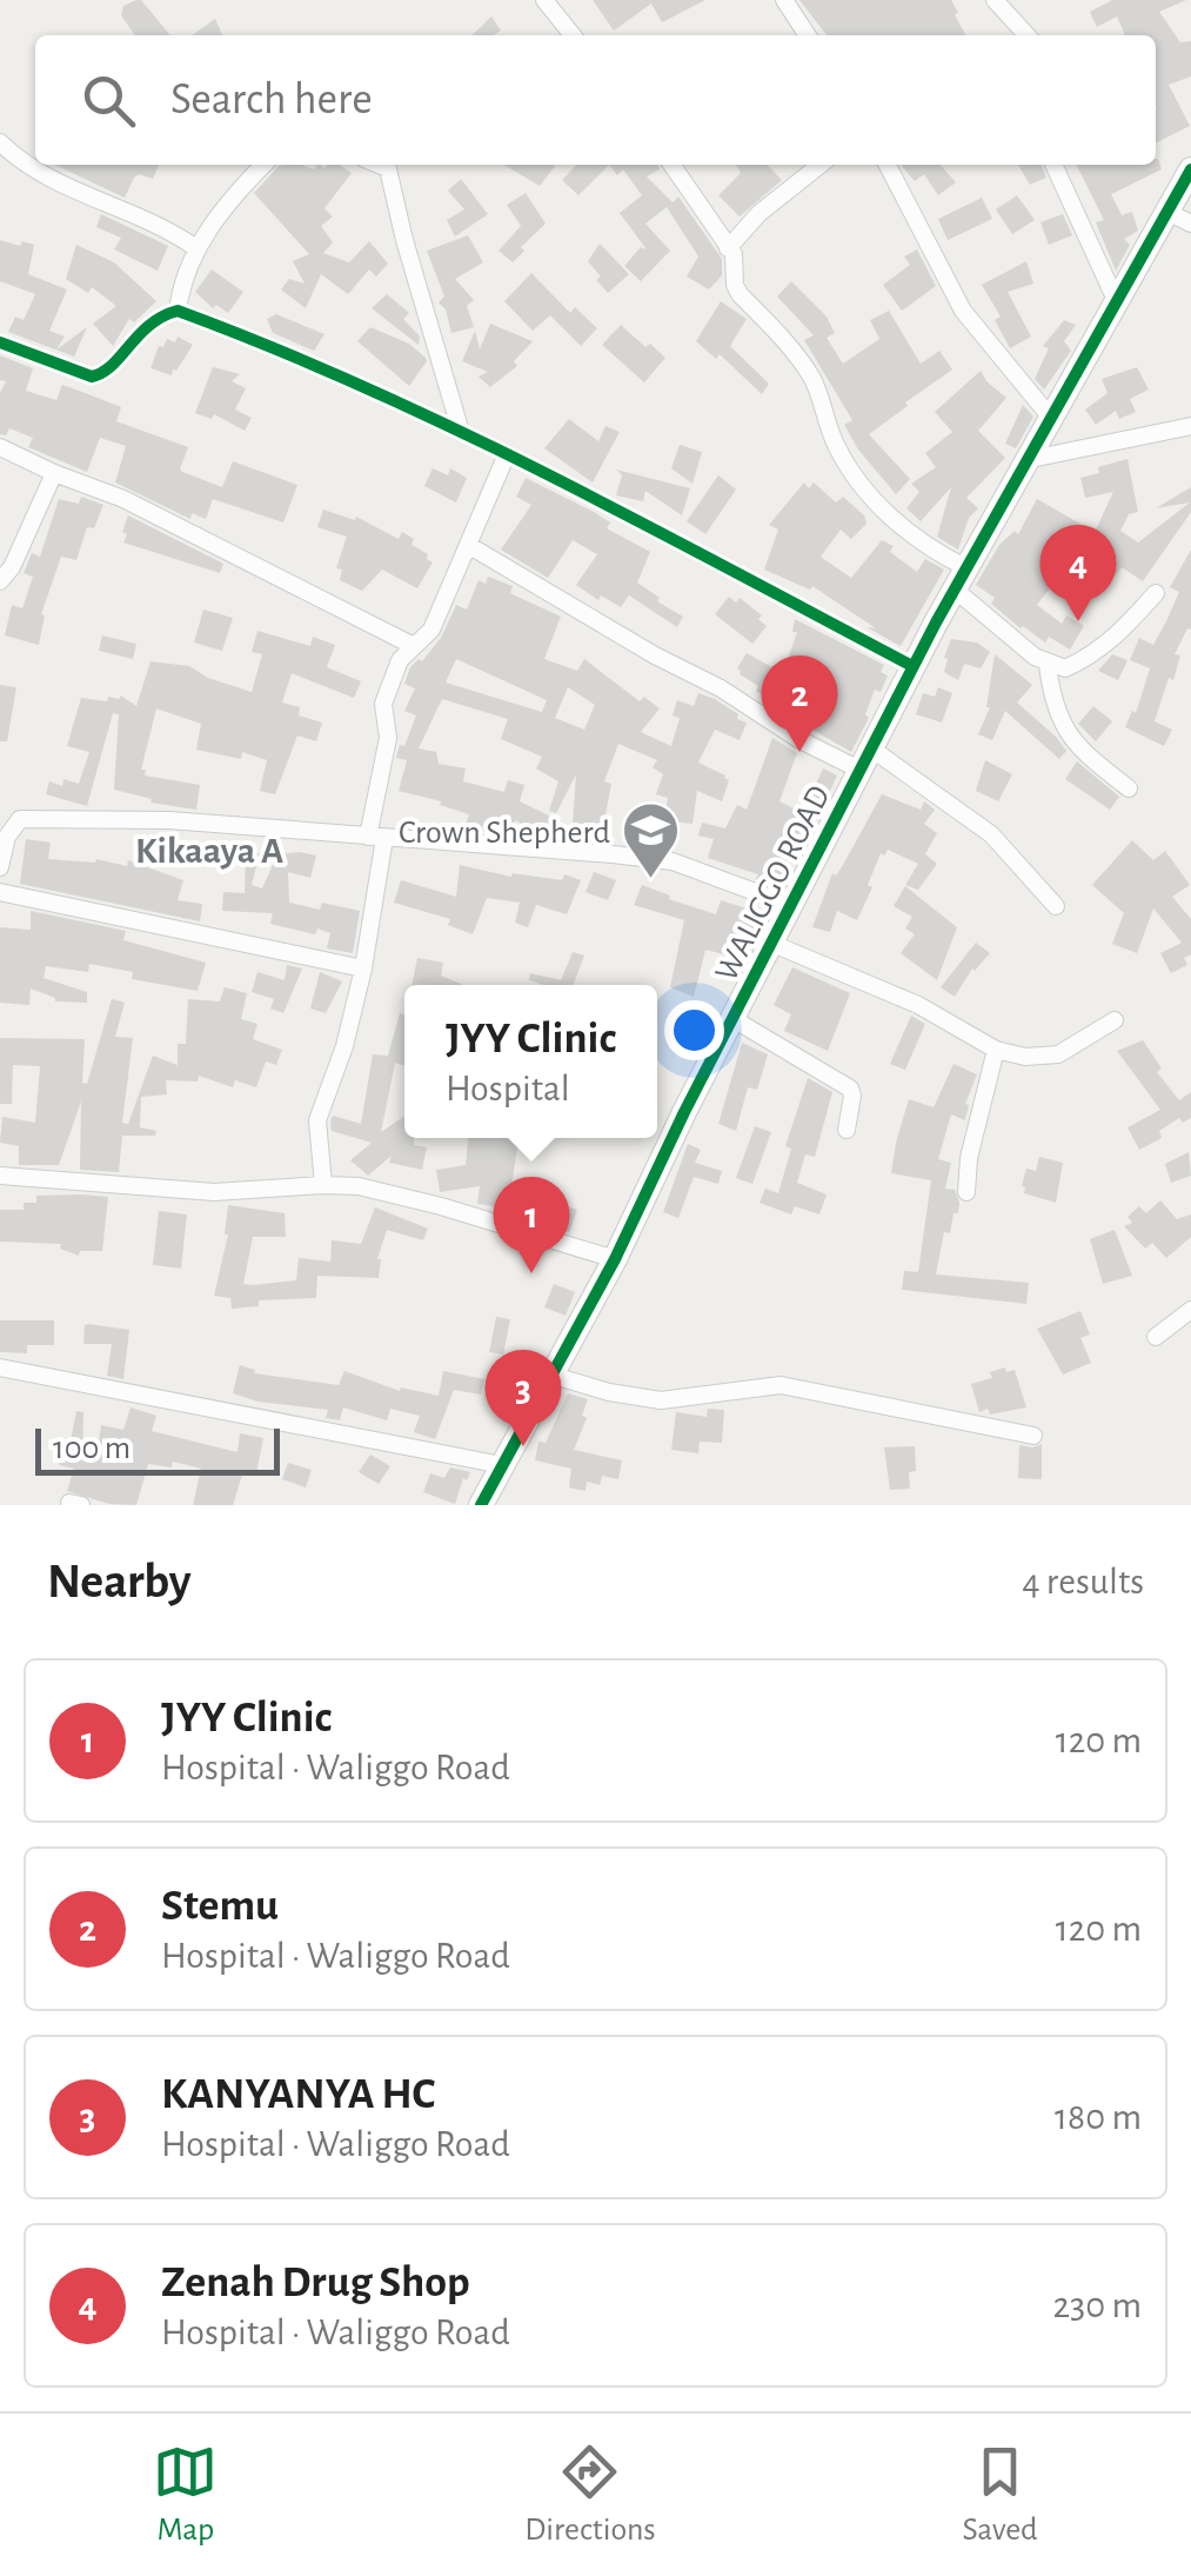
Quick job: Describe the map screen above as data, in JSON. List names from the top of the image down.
{
  "streets": {
    "street": ["WALIGGO ROAD"]
  },
  "districts": ["Kikaaya A"],
  "places": {
    "school or university": ["Crown Shepherd"]
  },
  "scale_bar": "100 m",
  "page": {
    "search": "Search here",
    "pins": [
      "4",
      "2",
      "1",
      "3"
    ],
    "popup": ["JYY Clinic", "Hospital"],
    "scale": "100 m",
    "heading": ["Nearby", "4 results"],
    "list": [
      {
        "mark": "1",
        "name": "JYY Clinic",
        "note": "Hospital · Waliggo Road",
        "value": "120 m"
      },
      {
        "mark": "2",
        "name": "Stemu",
        "note": "Hospital · Waliggo Road",
        "value": "120 m"
      },
      {
        "mark": "3",
        "name": "KANYANYA HC",
        "note": "Hospital · Waliggo Road",
        "value": "180 m"
      },
      {
        "mark": "4",
        "name": "Zenah Drug Shop",
        "note": "Hospital · Waliggo Road",
        "value": "230 m"
      }
    ],
    "nav": ["Map", "Directions", "Saved"]
  }
}
